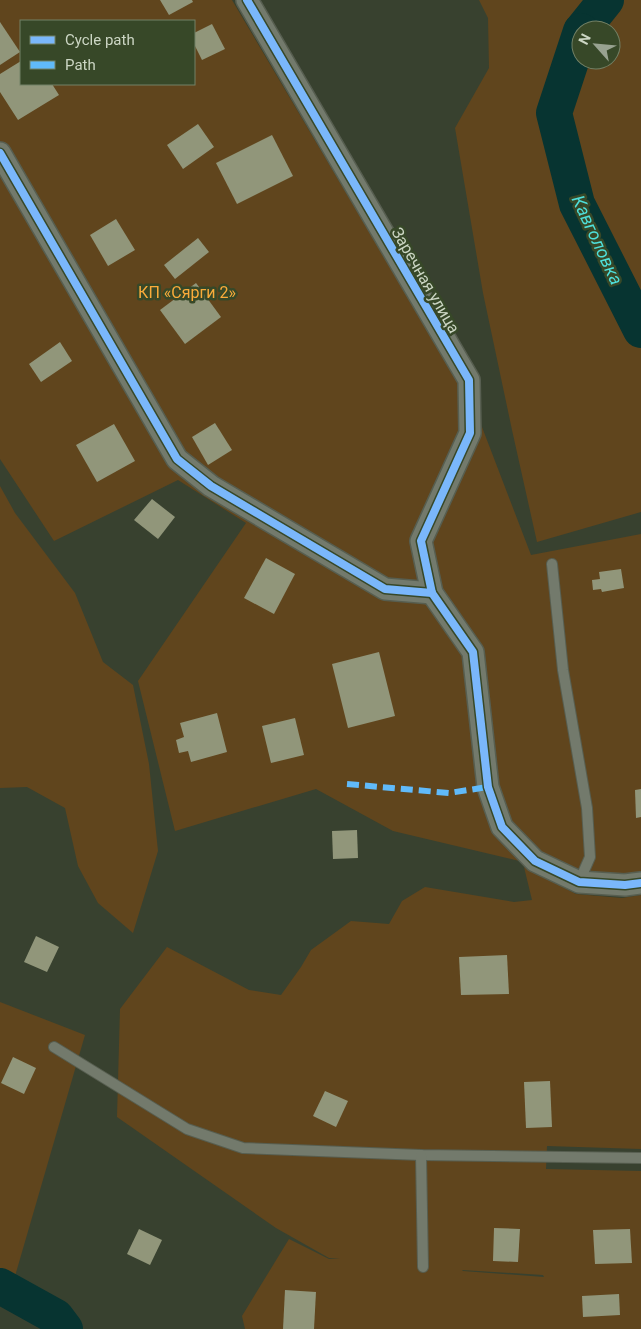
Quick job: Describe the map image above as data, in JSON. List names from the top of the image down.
{
  "streets": {
    "street": ["Заречная улица"]
  },
  "water": ["Кавголовка"],
  "parks": ["КП «Сярги 2»"],
  "legend": ["Cycle path", "Path"],
  "north": "top left"
}
